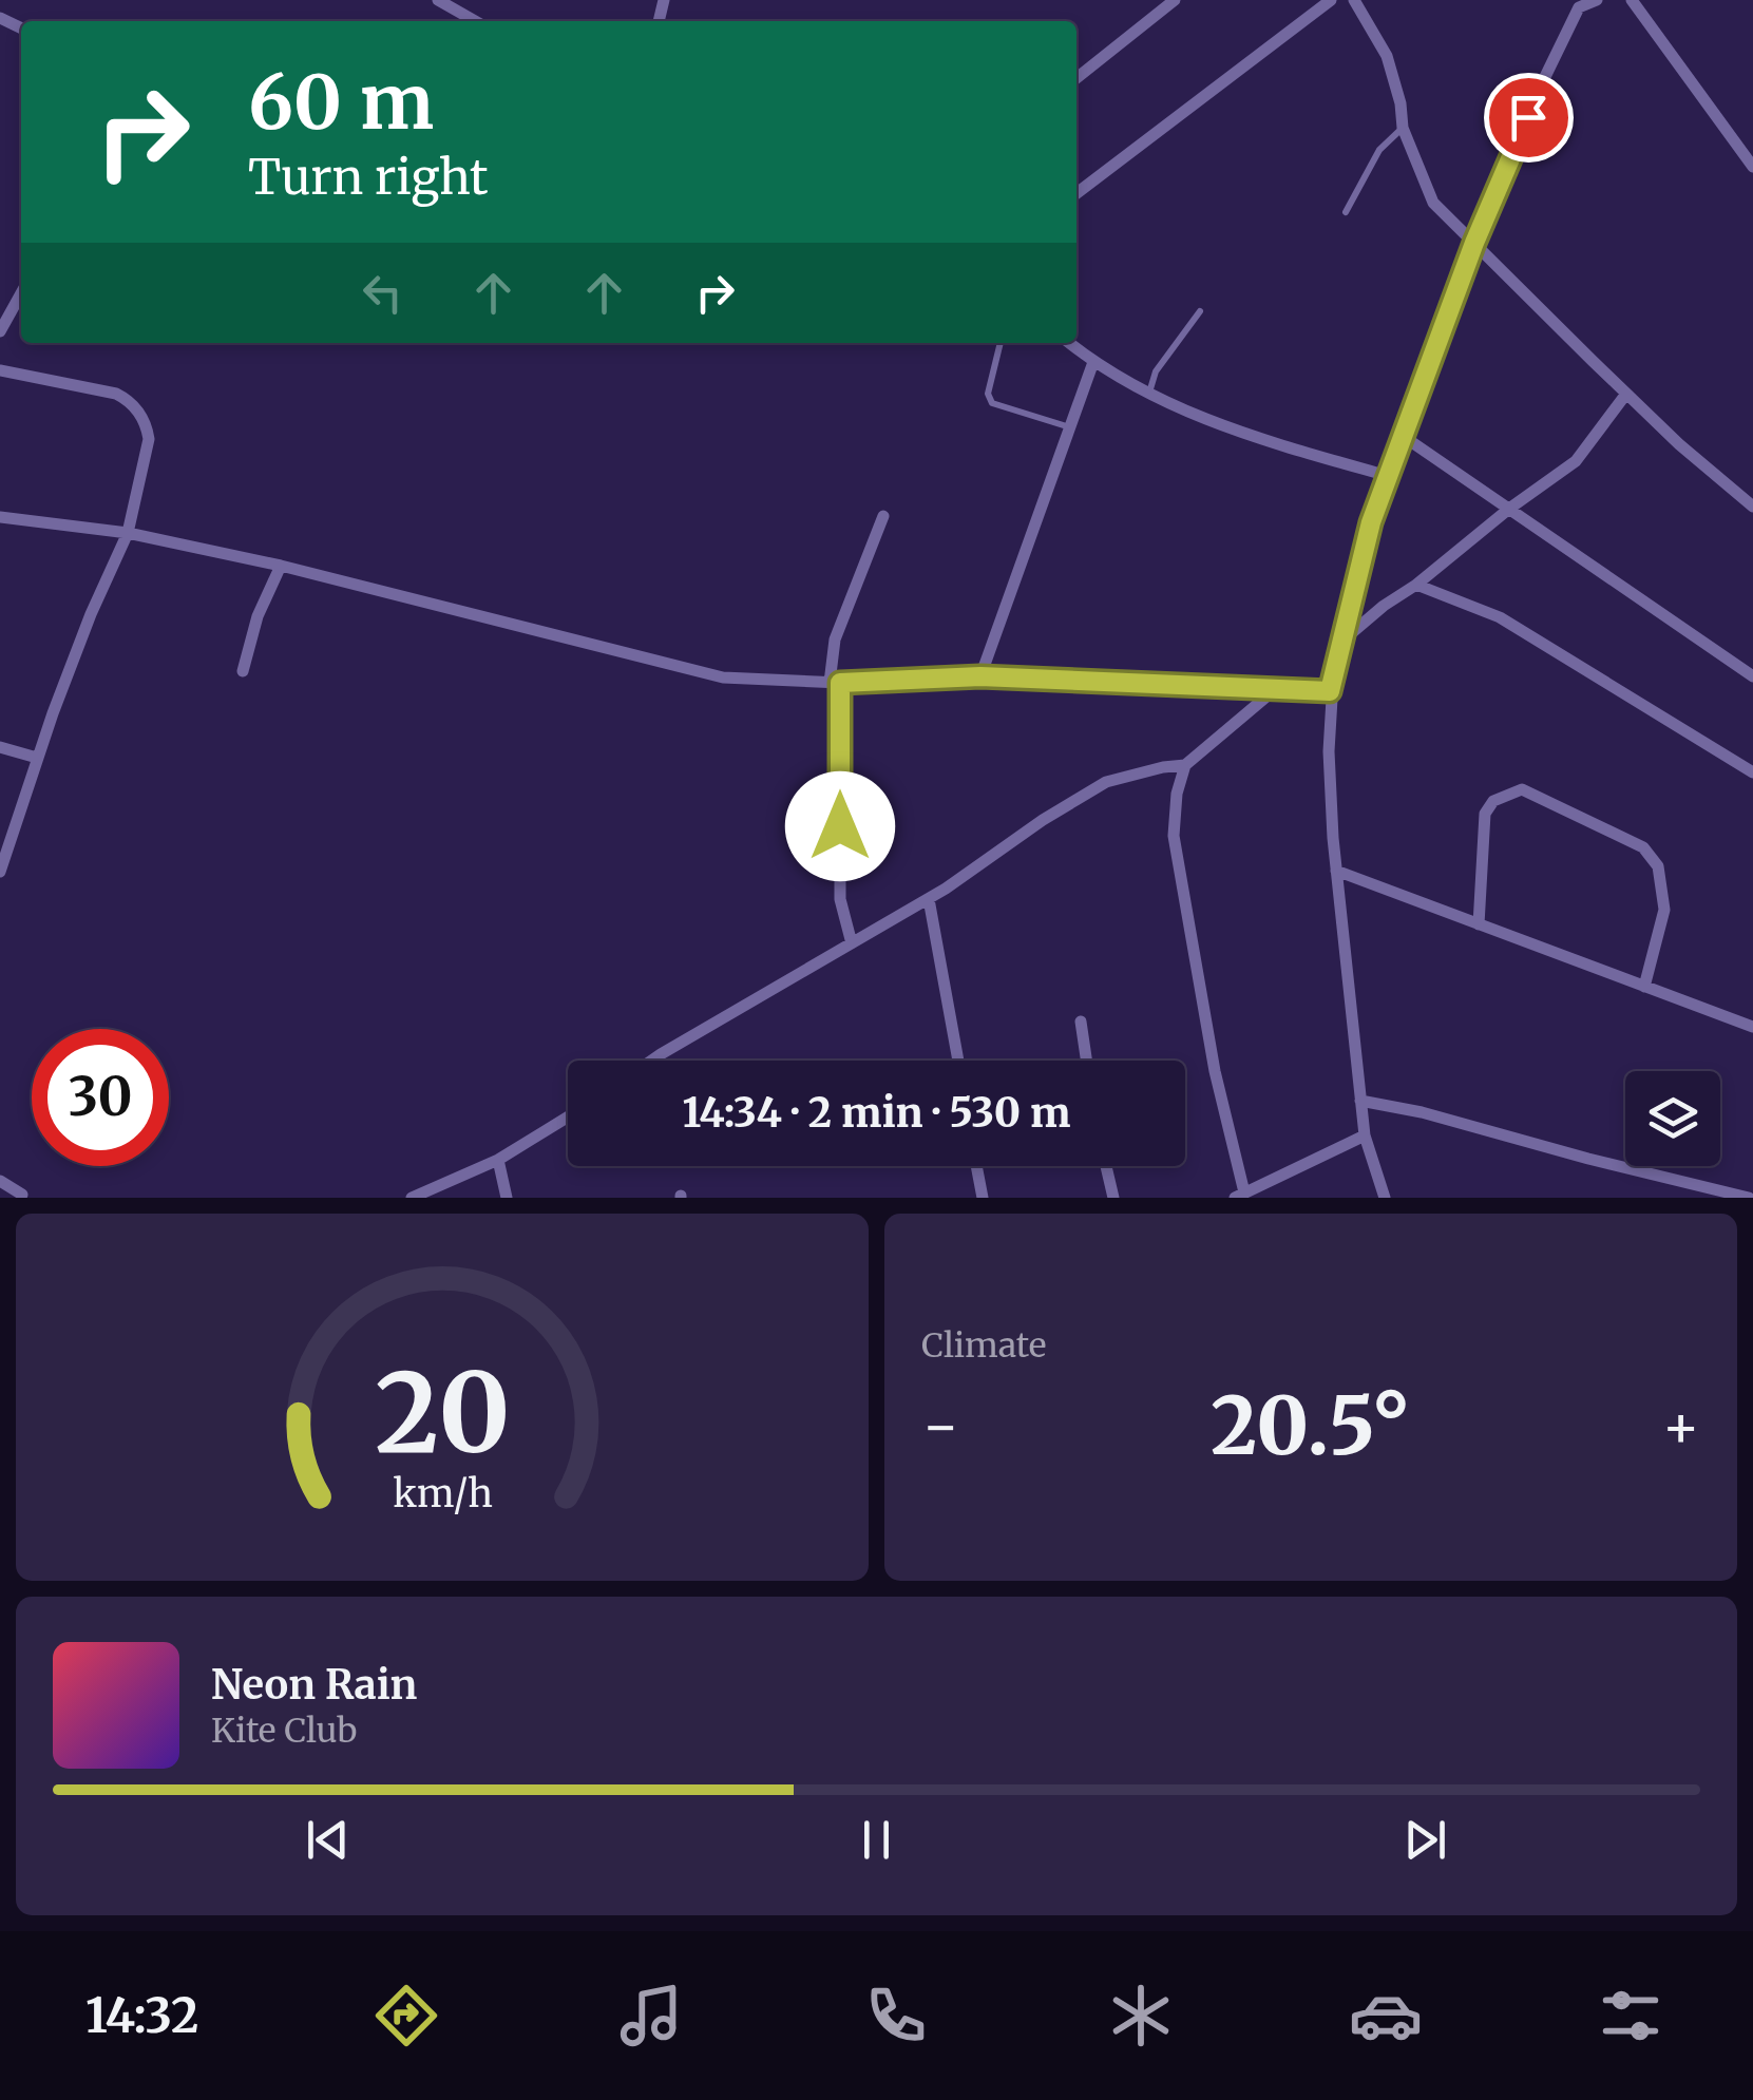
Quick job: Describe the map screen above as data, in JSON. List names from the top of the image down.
{
  "page": {
    "turn": ["60 m", "Turn right"],
    "limit": "30",
    "trip": "14:34 · 2 min · 530 m",
    "tile": "Climate",
    "heat": ["−", "20.5°", "+"],
    "song": ["Neon Rain", "Kite Club"],
    "tabs": "14:32",
    "gauge": ["20", "km/h"]
  }
}
